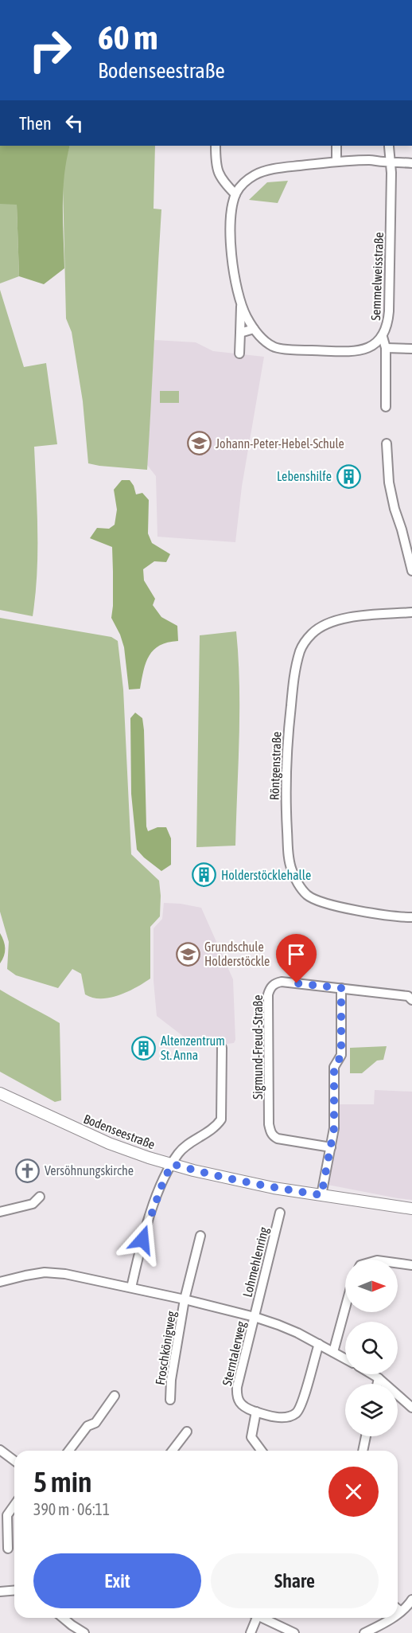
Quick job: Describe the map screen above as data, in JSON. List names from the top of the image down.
{
  "streets": {
    "street": [
      "Semmelweisstraße",
      "Röntgenstraße",
      "Sigmund-Freud-Straße",
      "Bodenseestraße",
      "Lohmehlenring",
      "Froschkönigweg",
      "Sterntalerweg"
    ]
  },
  "crossings": [
    ["Lohmehlenring", "Froschkönigweg"],
    ["Lohmehlenring", "Sterntalerweg"]
  ],
  "places": {
    "school or university": ["Johann-Peter-Hebel-Schule", "Grundschule Holderstöckle"],
    "building": ["Lebenshilfe", "Holderstöcklehalle", "Altenzentrum St. Anna"],
    "church": ["Versöhnungskirche"]
  },
  "north": "right",
  "page": {
    "turn": ["60 m", "Bodenseestraße"],
    "then": "Then",
    "heading": ["5 min", "390 m · 06:11"],
    "buttons": ["Exit", "Share"]
  }
}
